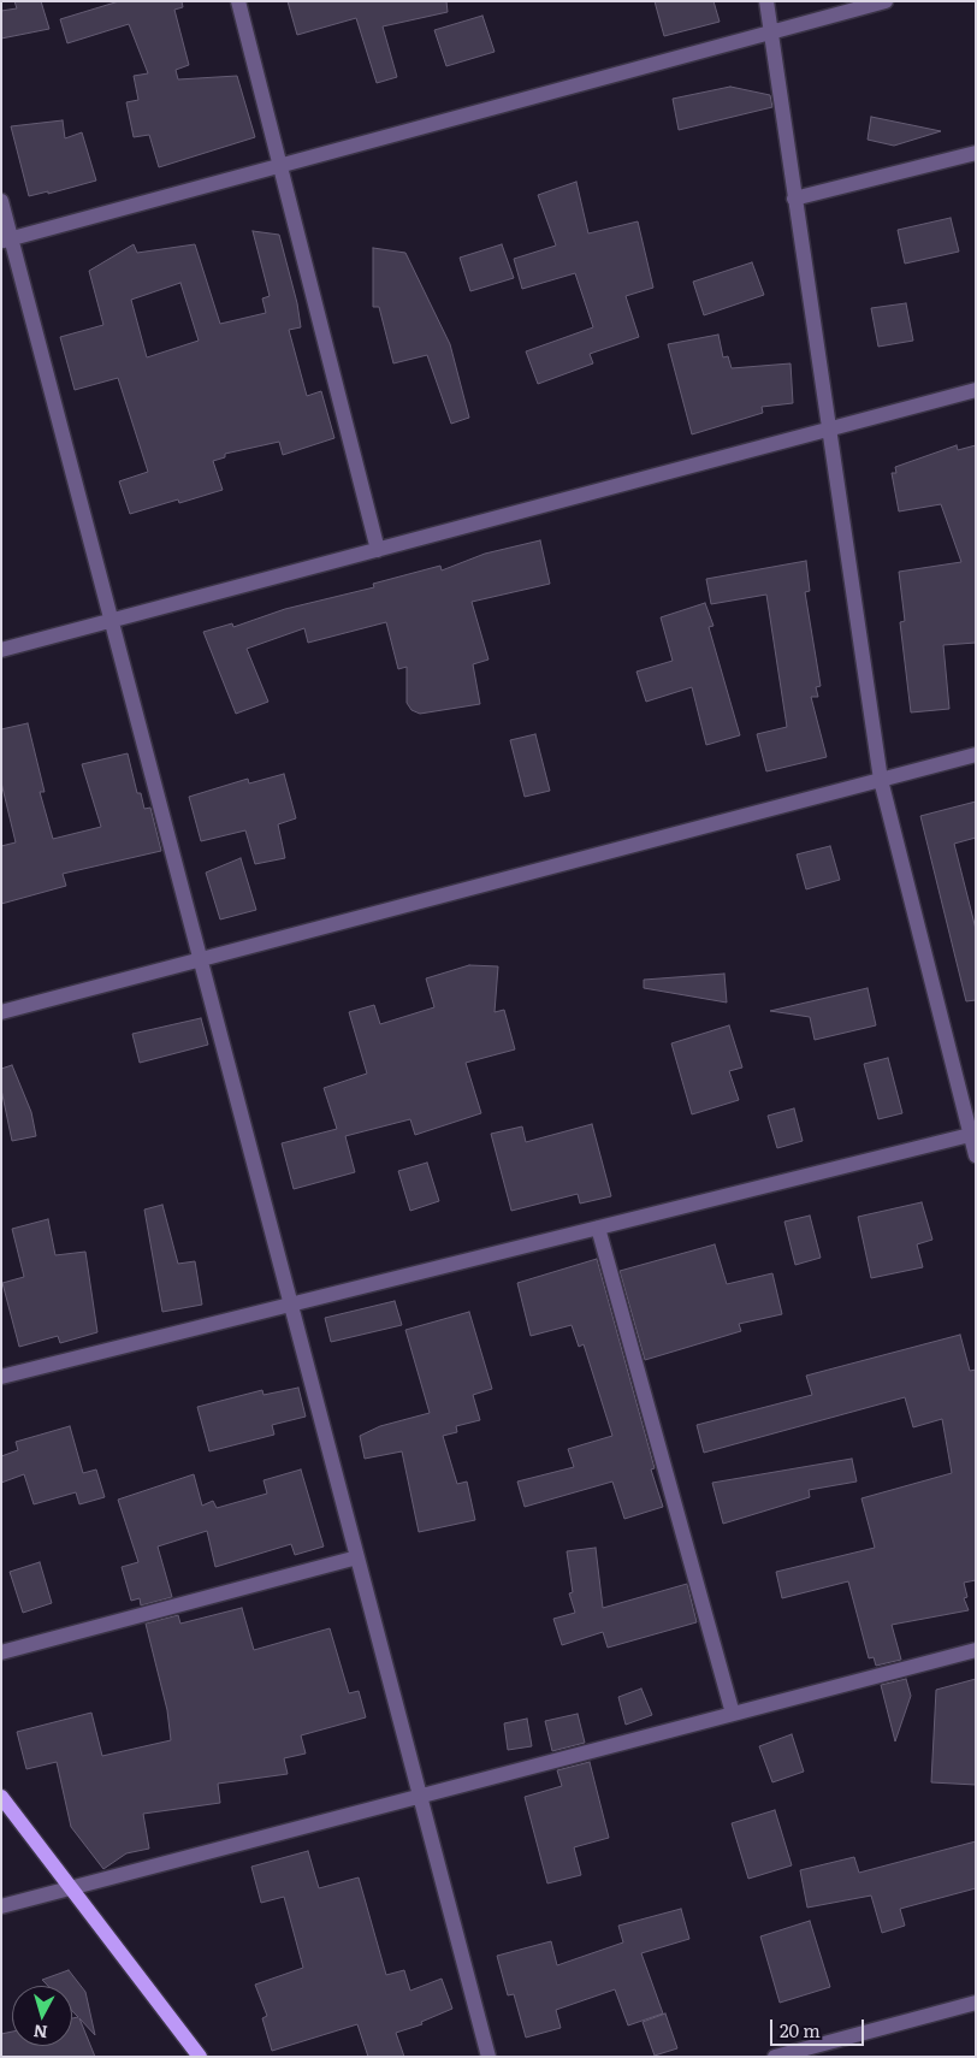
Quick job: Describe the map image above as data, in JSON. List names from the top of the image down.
{
  "scale_bar": "20 m",
  "north": "bottom"
}
